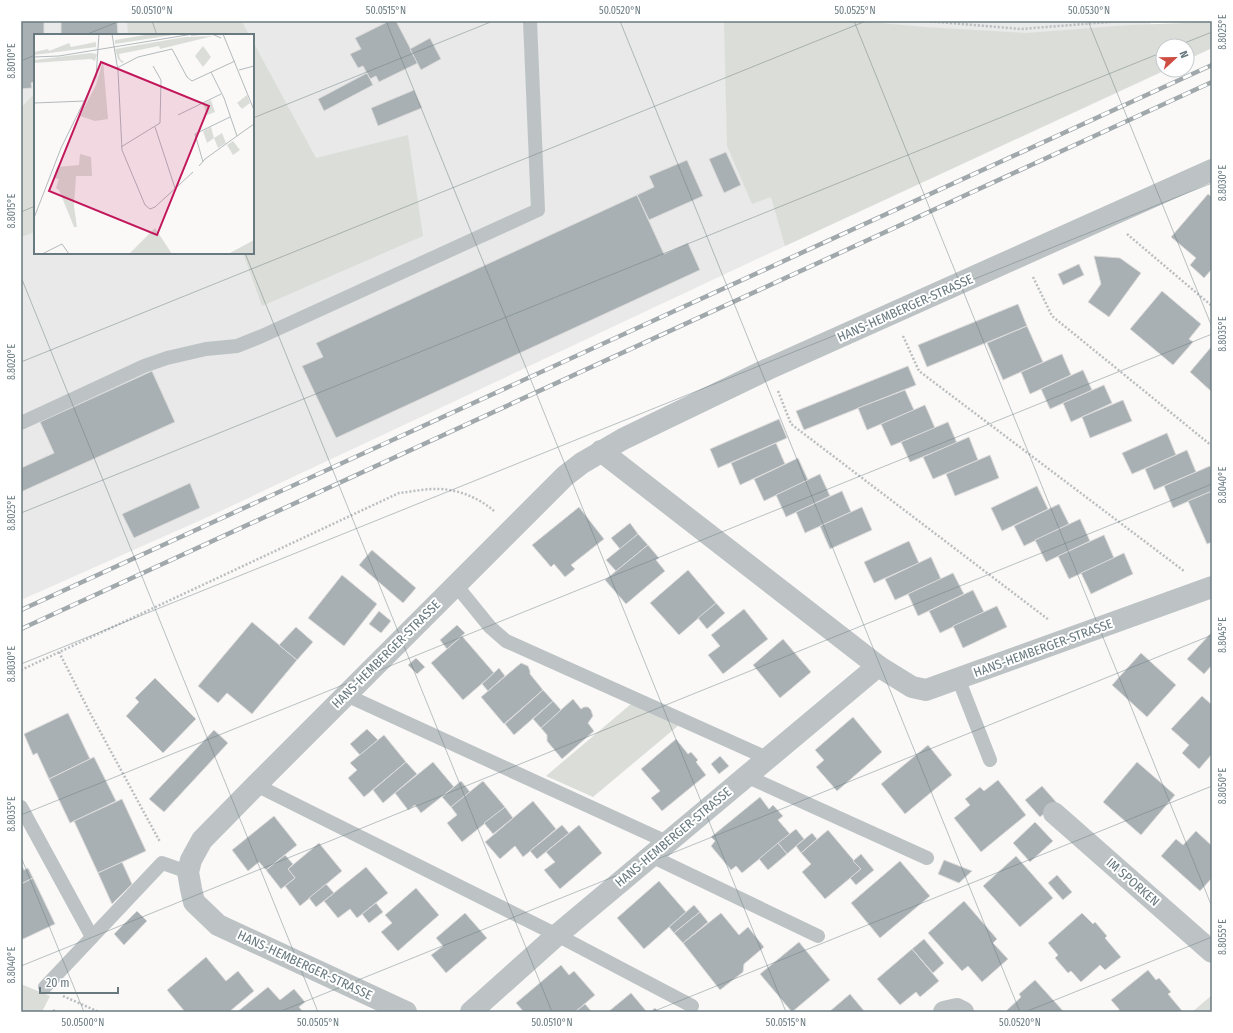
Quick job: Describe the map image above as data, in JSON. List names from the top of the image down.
{
  "streets": {
    "street": ["HANS-HEMBERGER-STRASSE", "IM SPORKEN"]
  },
  "scale_bar": "20 m",
  "north": "right",
  "coordinates": [
    "50.0510°N",
    "50.0515°N",
    "50.0520°N",
    "50.0525°N",
    "50.0530°N",
    "8.8025°E",
    "8.8010°E",
    "8.8030°E",
    "8.8015°E",
    "8.8035°E",
    "8.8020°E",
    "8.8040°E",
    "8.8045°E",
    "8.8050°E",
    "8.8055°E",
    "50.0500°N",
    "50.0505°N"
  ]
}
